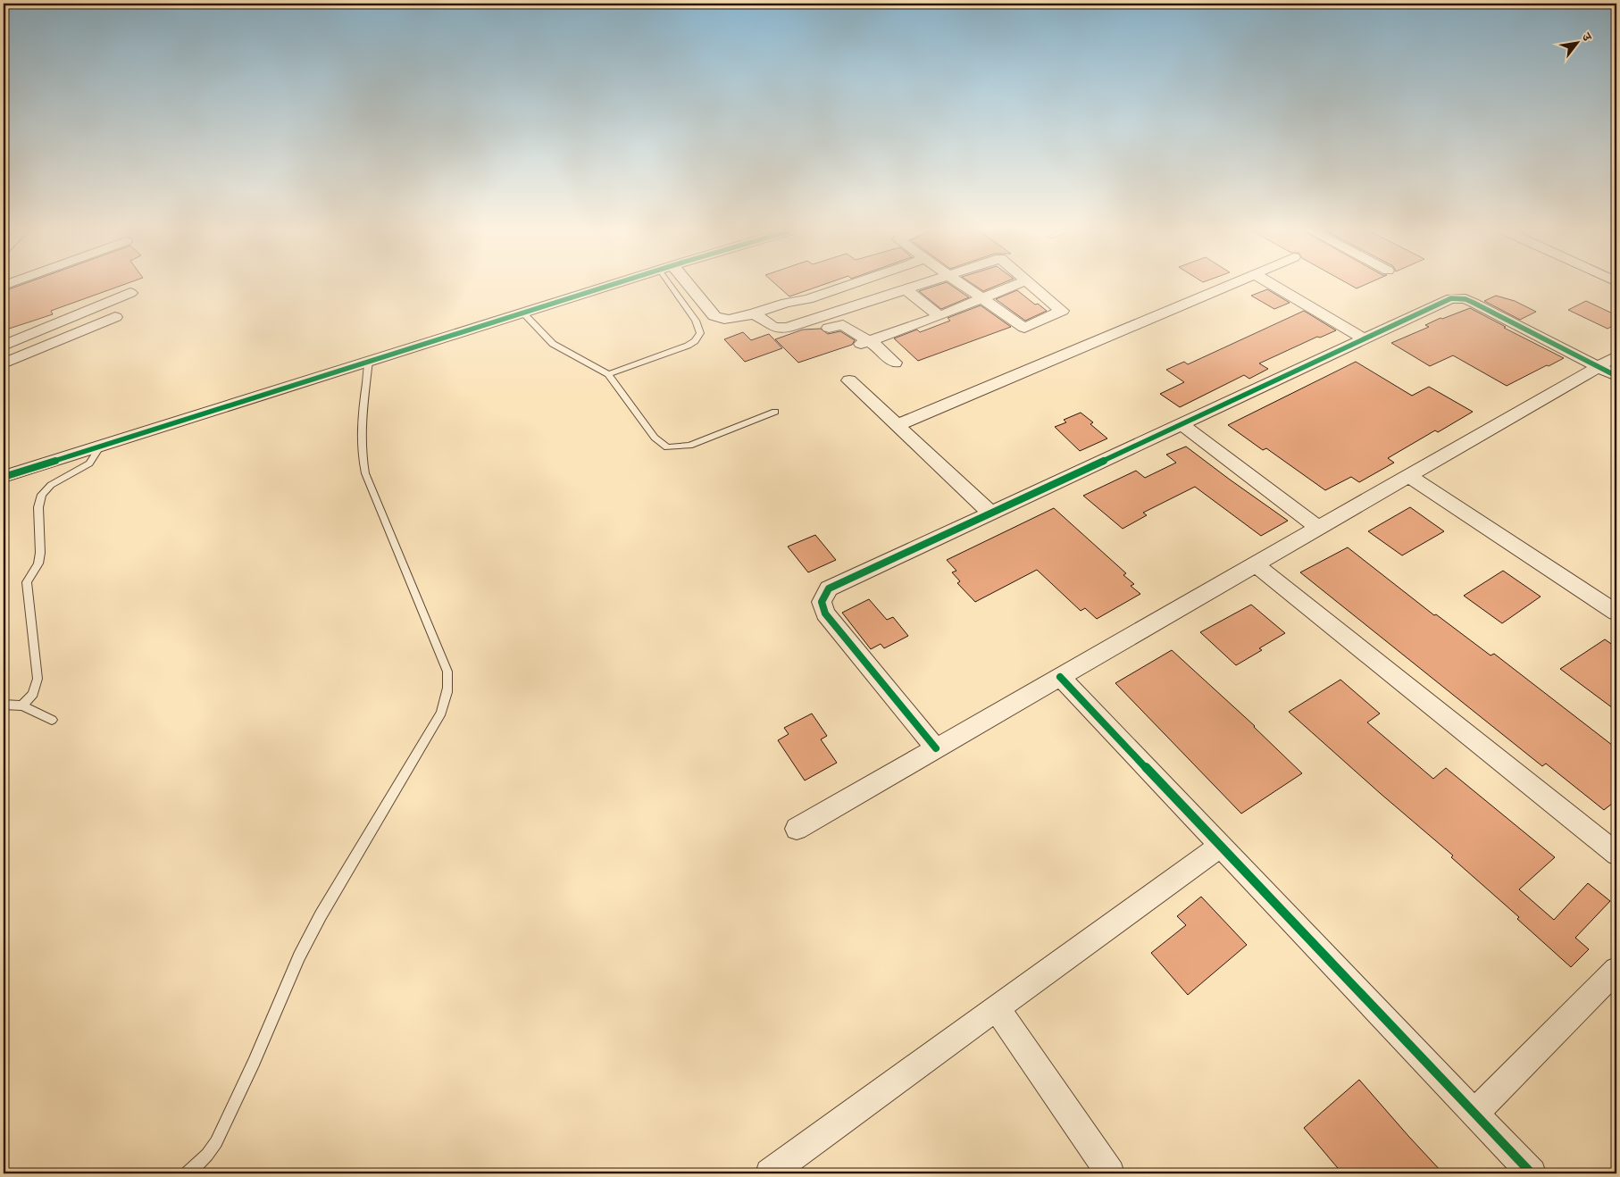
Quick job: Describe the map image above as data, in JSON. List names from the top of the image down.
{
  "north": "top right"
}
